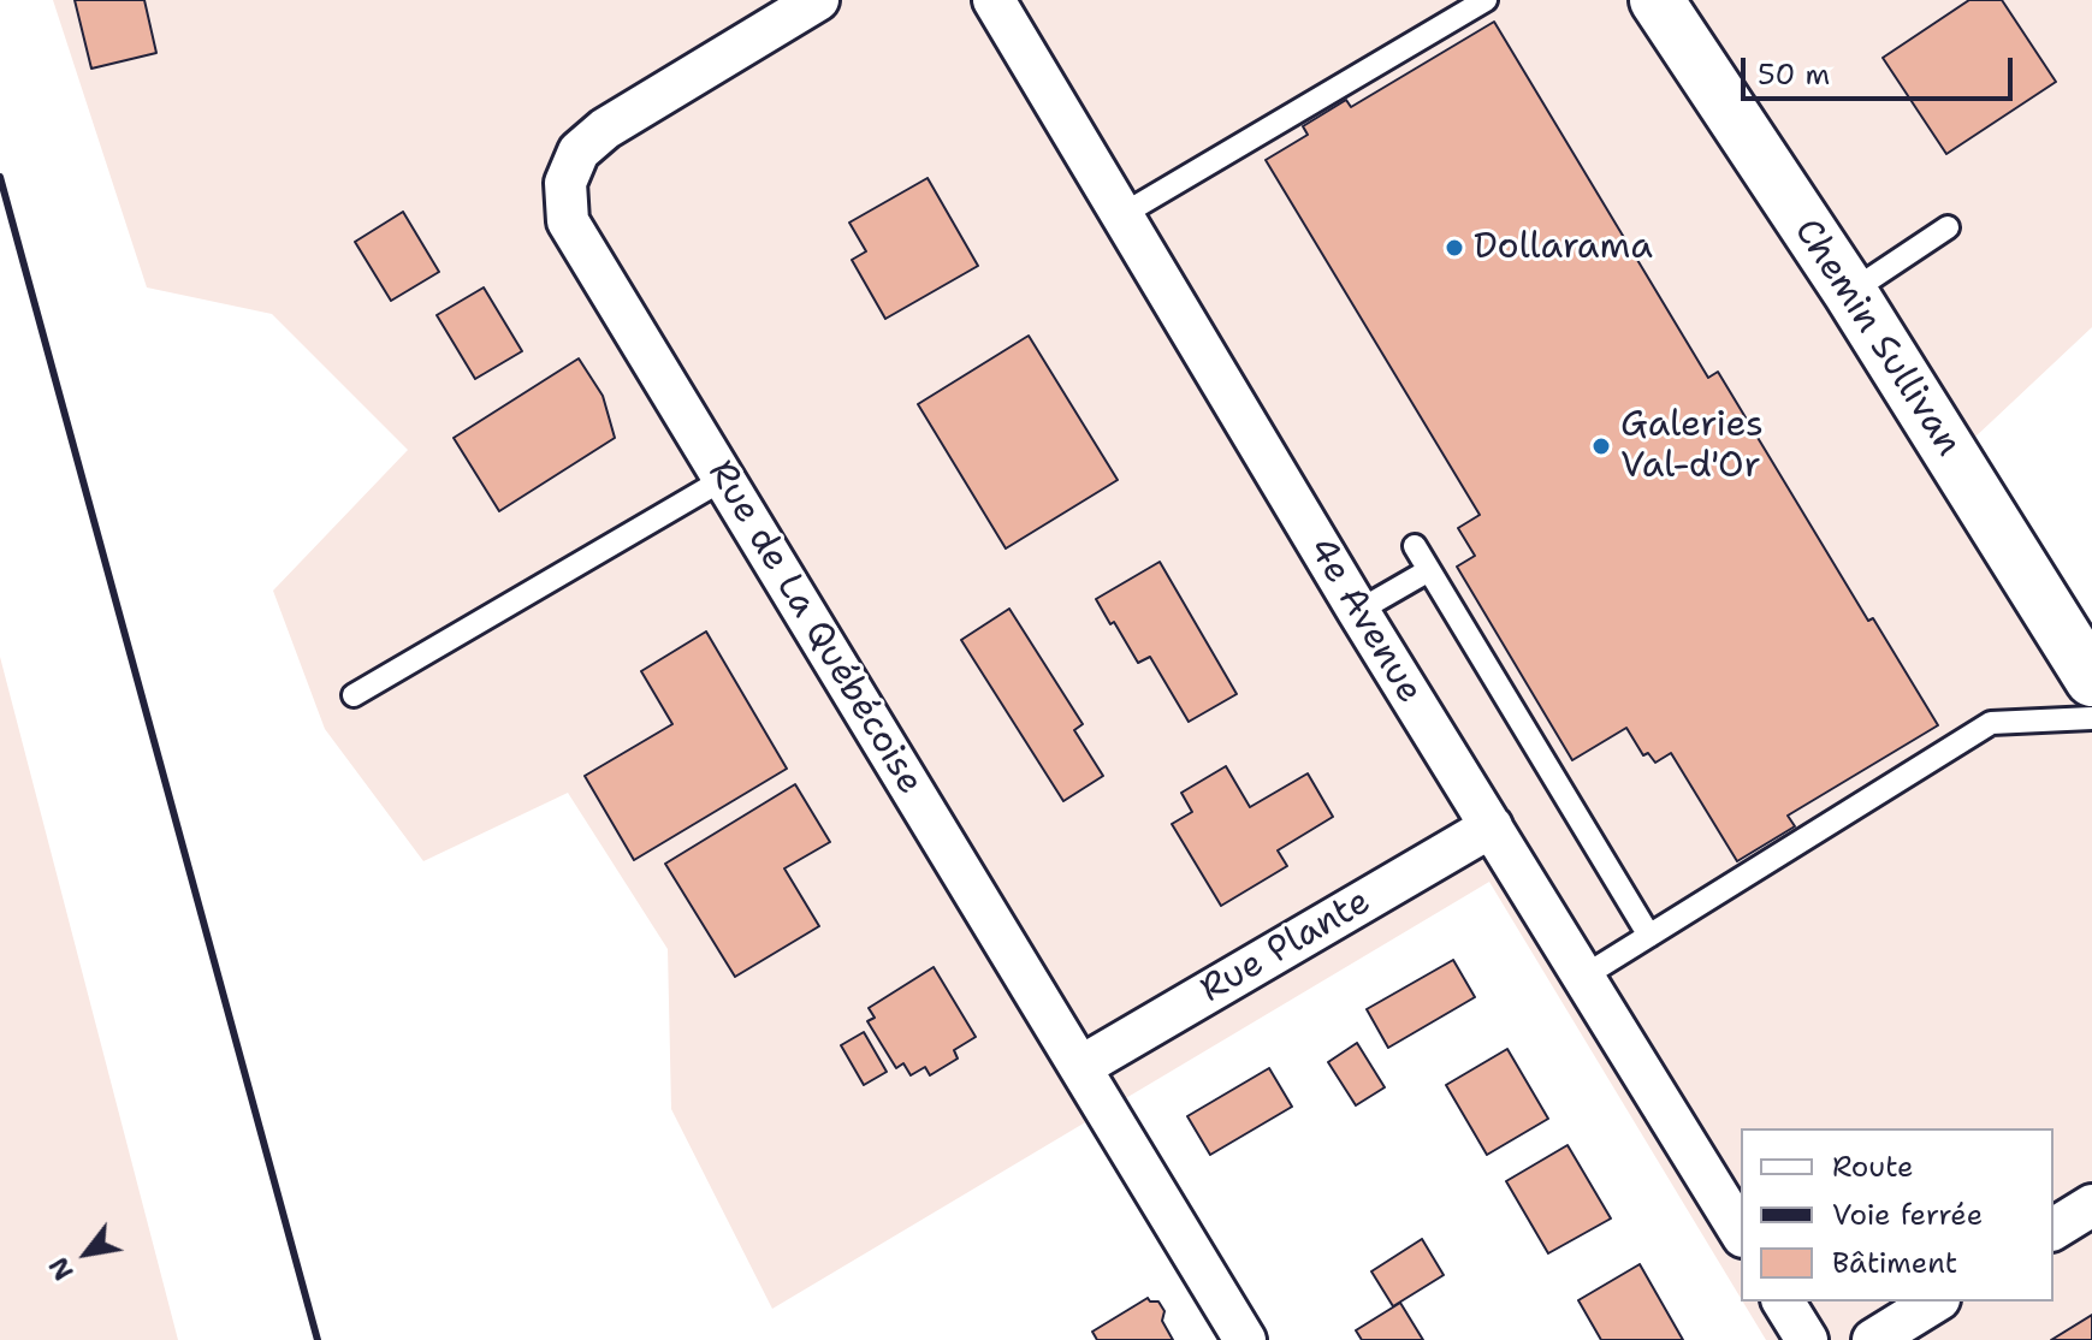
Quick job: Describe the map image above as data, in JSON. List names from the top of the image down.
{
  "streets": {
    "street": [
      "Chemin Sullivan",
      "4e Avenue",
      "Rue de La Québécoise",
      "Rue Plante"
    ]
  },
  "crossings": [
    ["4e Avenue", "Rue Plante"],
    ["Rue de La Québécoise", "Rue Plante"]
  ],
  "places": ["Dollarama", "Galeries Val-d'Or"],
  "legend": ["Route", "Voie ferrée", "Bâtiment"],
  "scale_bar": "50 m",
  "north": "bottom left"
}
